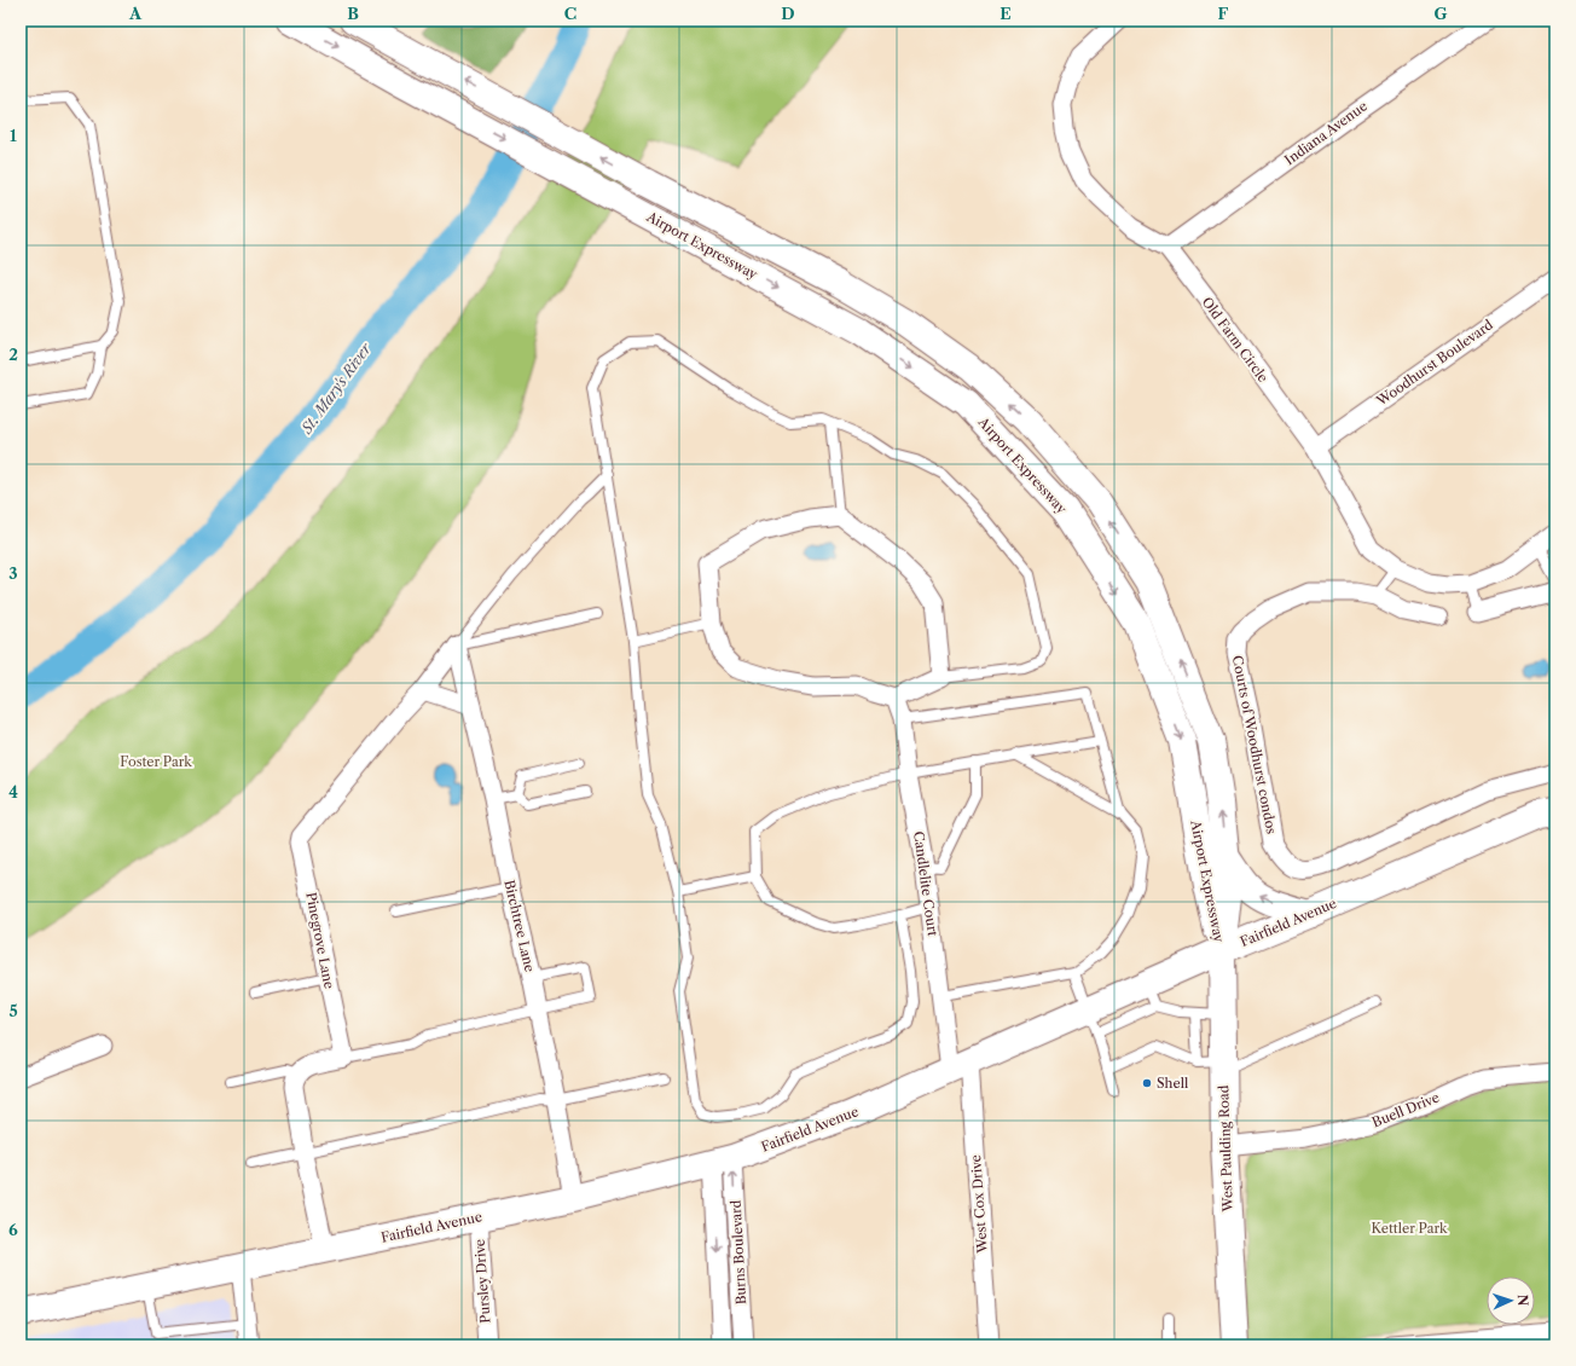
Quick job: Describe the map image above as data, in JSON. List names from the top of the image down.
{
  "streets": {
    "main road": ["Airport Expressway", "Fairfield Avenue", "West Paulding Road"],
    "street": [
      "Indiana Avenue",
      "Old Farm Circle",
      "Woodhurst Boulevard",
      "Courts of Woodhurst condos",
      "Candlelite Court",
      "Birchtree Lane",
      "Pinegrove Lane",
      "Buell Drive",
      "West Cox Drive",
      "Burns Boulevard",
      "Pursley Drive"
    ]
  },
  "crossings": [
    ["Indiana Avenue", "Old Farm Circle"],
    ["Airport Expressway", "Fairfield Avenue"],
    ["Airport Expressway", "West Paulding Road"],
    ["Old Farm Circle", "Woodhurst Boulevard"],
    ["Candlelite Court", "Fairfield Avenue"],
    ["Candlelite Court", "West Cox Drive"],
    ["Fairfield Avenue", "Birchtree Lane"],
    ["Fairfield Avenue", "West Paulding Road"],
    ["Fairfield Avenue", "West Cox Drive"],
    ["Fairfield Avenue", "Burns Boulevard"],
    ["Fairfield Avenue", "Pursley Drive"],
    ["Birchtree Lane", "Pinegrove Lane"],
    ["Buell Drive", "West Paulding Road"]
  ],
  "water": ["St. Mary's River"],
  "parks": ["Foster Park", "Kettler Park"],
  "places": ["Shell"],
  "north": "right",
  "grid": {
    "columns": [
      "A",
      "B",
      "C",
      "D",
      "E",
      "F",
      "G"
    ],
    "rows": [
      "1",
      "2",
      "3",
      "4",
      "5",
      "6"
    ]
  }
}
